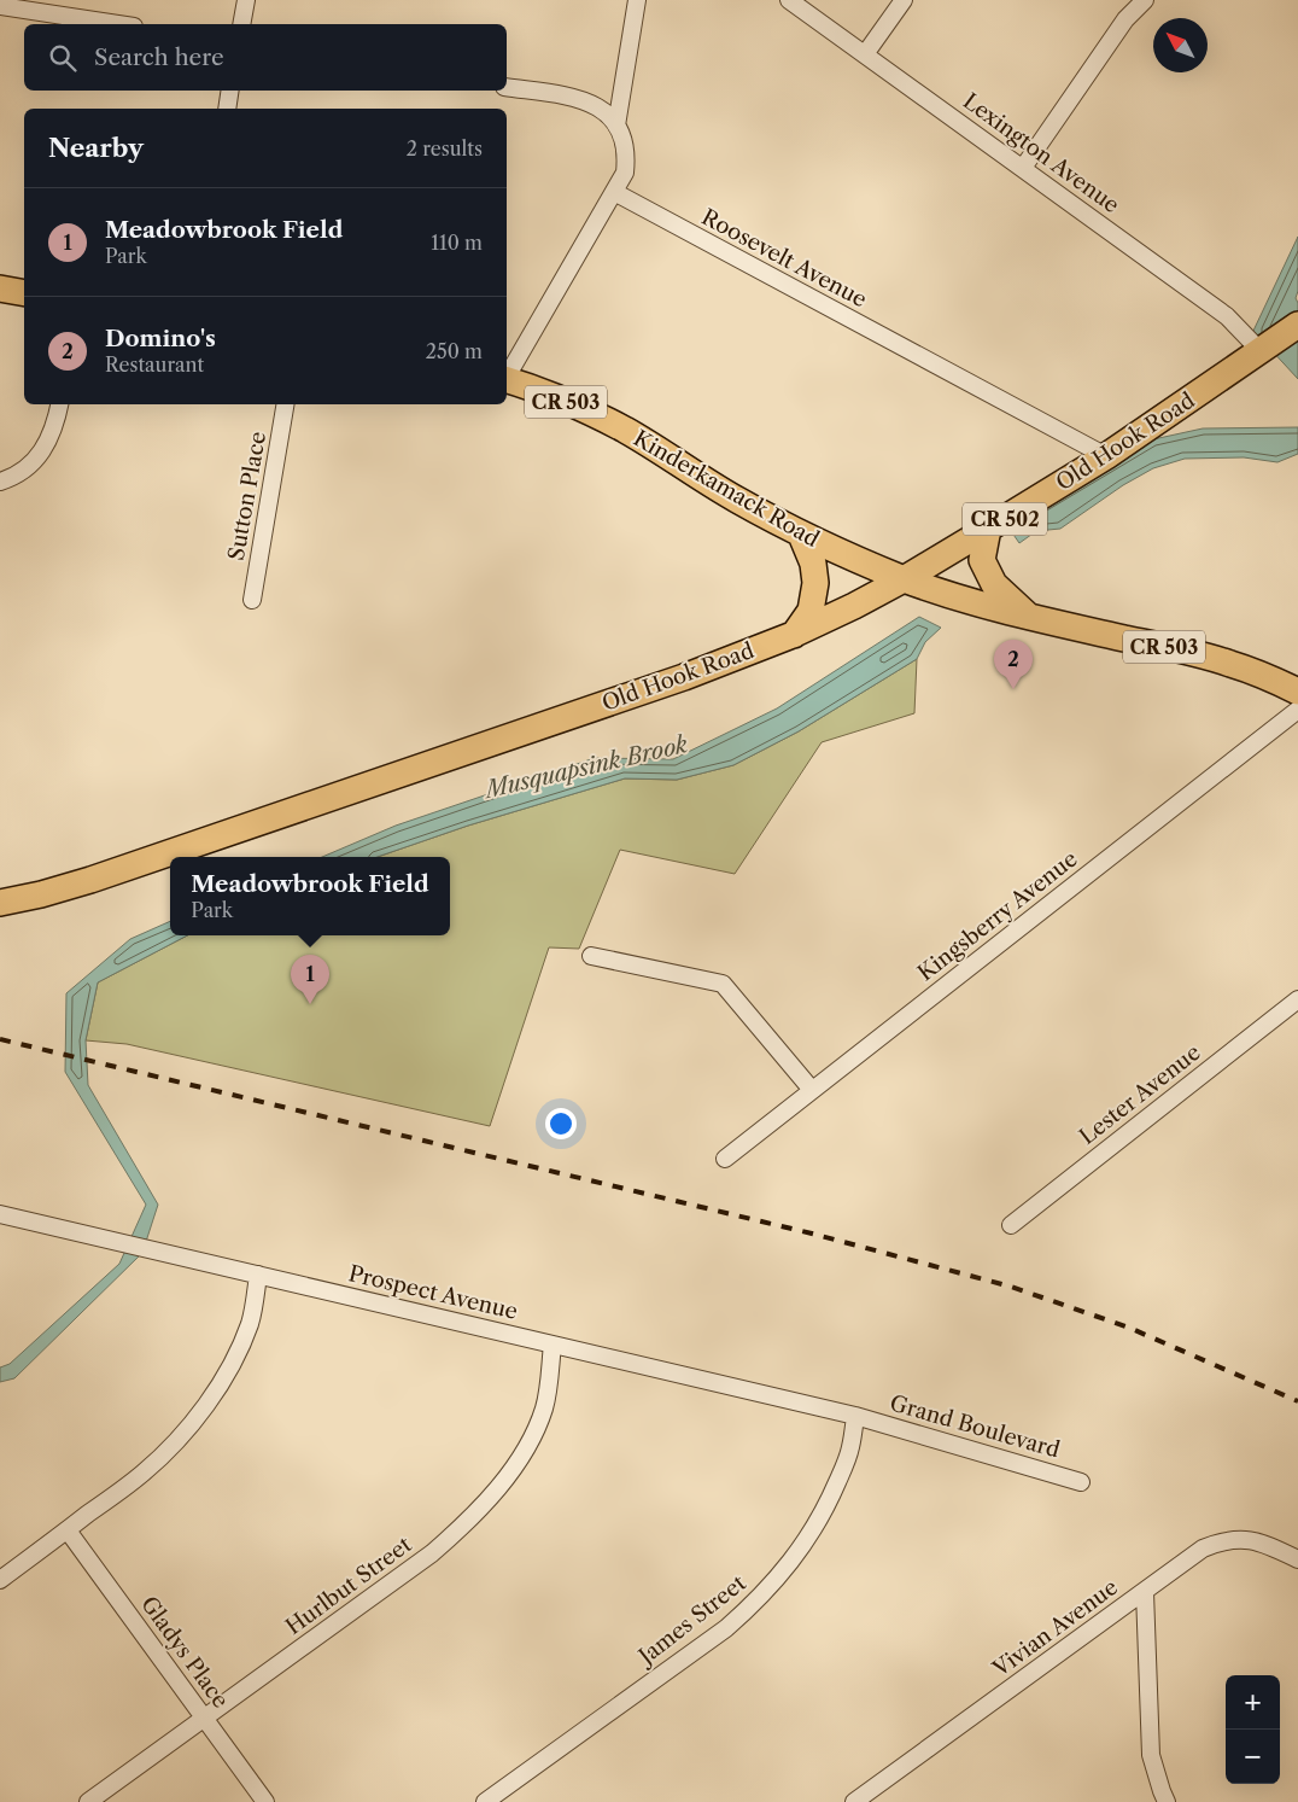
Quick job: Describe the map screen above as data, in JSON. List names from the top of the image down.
{
  "streets": {
    "main road": [
      "CR 503",
      "Old Hook Road",
      "Kinderkamack Road",
      "CR 502"
    ],
    "street": [
      "Lexington Avenue",
      "Roosevelt Avenue",
      "Sutton Place",
      "Kingsberry Avenue",
      "Lester Avenue",
      "Prospect Avenue",
      "Grand Boulevard",
      "Hurlbut Street",
      "James Street",
      "Vivian Avenue",
      "Gladys Place"
    ]
  },
  "crossings": [
    ["Lexington Avenue", "Old Hook Road"],
    ["Roosevelt Avenue", "Old Hook Road"],
    ["Old Hook Road", "Kinderkamack Road"],
    ["Prospect Avenue", "Grand Boulevard"],
    ["Prospect Avenue", "Hurlbut Street"],
    ["Prospect Avenue", "James Street"],
    ["Grand Boulevard", "James Street"],
    ["Hurlbut Street", "Gladys Place"]
  ],
  "water": ["Musquapsink Brook"],
  "north": "top left",
  "page": {
    "search": "Search here",
    "heading": ["Nearby", "2 results"],
    "list": [
      {
        "mark": "1",
        "name": "Meadowbrook Field",
        "note": "Park",
        "value": "110 m"
      },
      {
        "mark": "2",
        "name": "Domino's",
        "note": "Restaurant",
        "value": "250 m"
      }
    ],
    "pins": ["2", "1"],
    "popup": ["Meadowbrook Field", "Park"],
    "map_buttons": ["+", "−"]
  }
}
